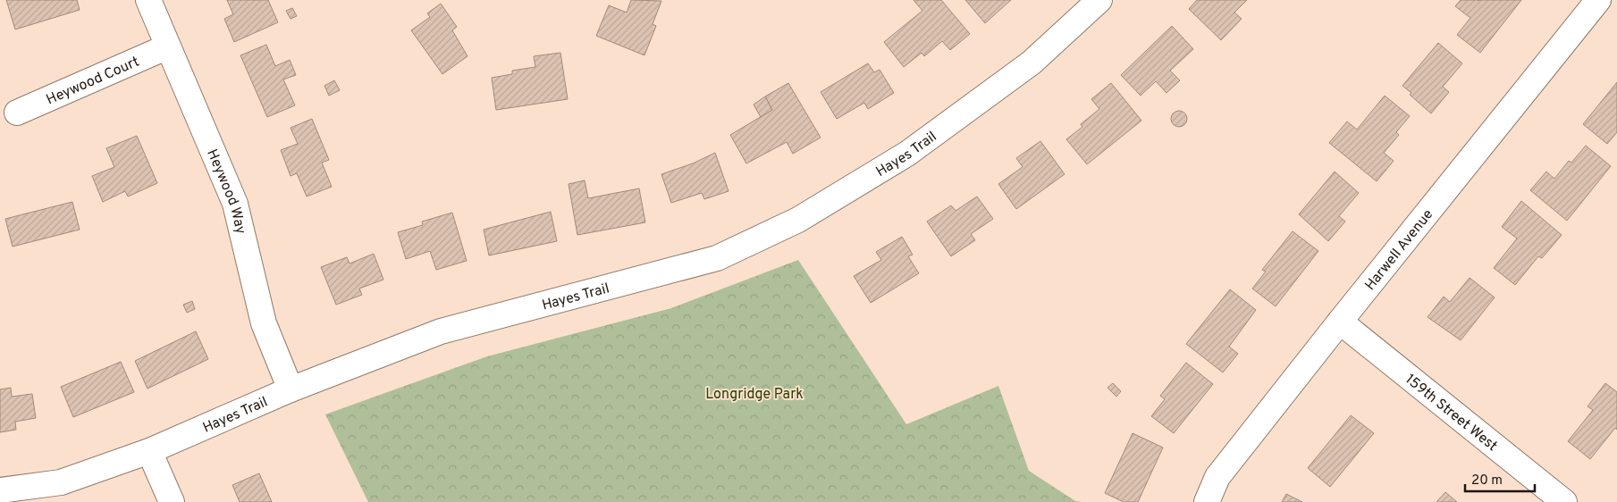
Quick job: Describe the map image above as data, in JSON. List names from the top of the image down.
{
  "streets": {
    "street": [
      "Heywood Court",
      "Hayes Trail",
      "Heywood Way",
      "Harwell Avenue",
      "159th Street West"
    ]
  },
  "crossings": [
    ["Heywood Court", "Heywood Way"],
    ["Hayes Trail", "Heywood Way"],
    ["Harwell Avenue", "159th Street West"]
  ],
  "parks": ["Longridge Park"],
  "scale_bar": "20 m"
}
